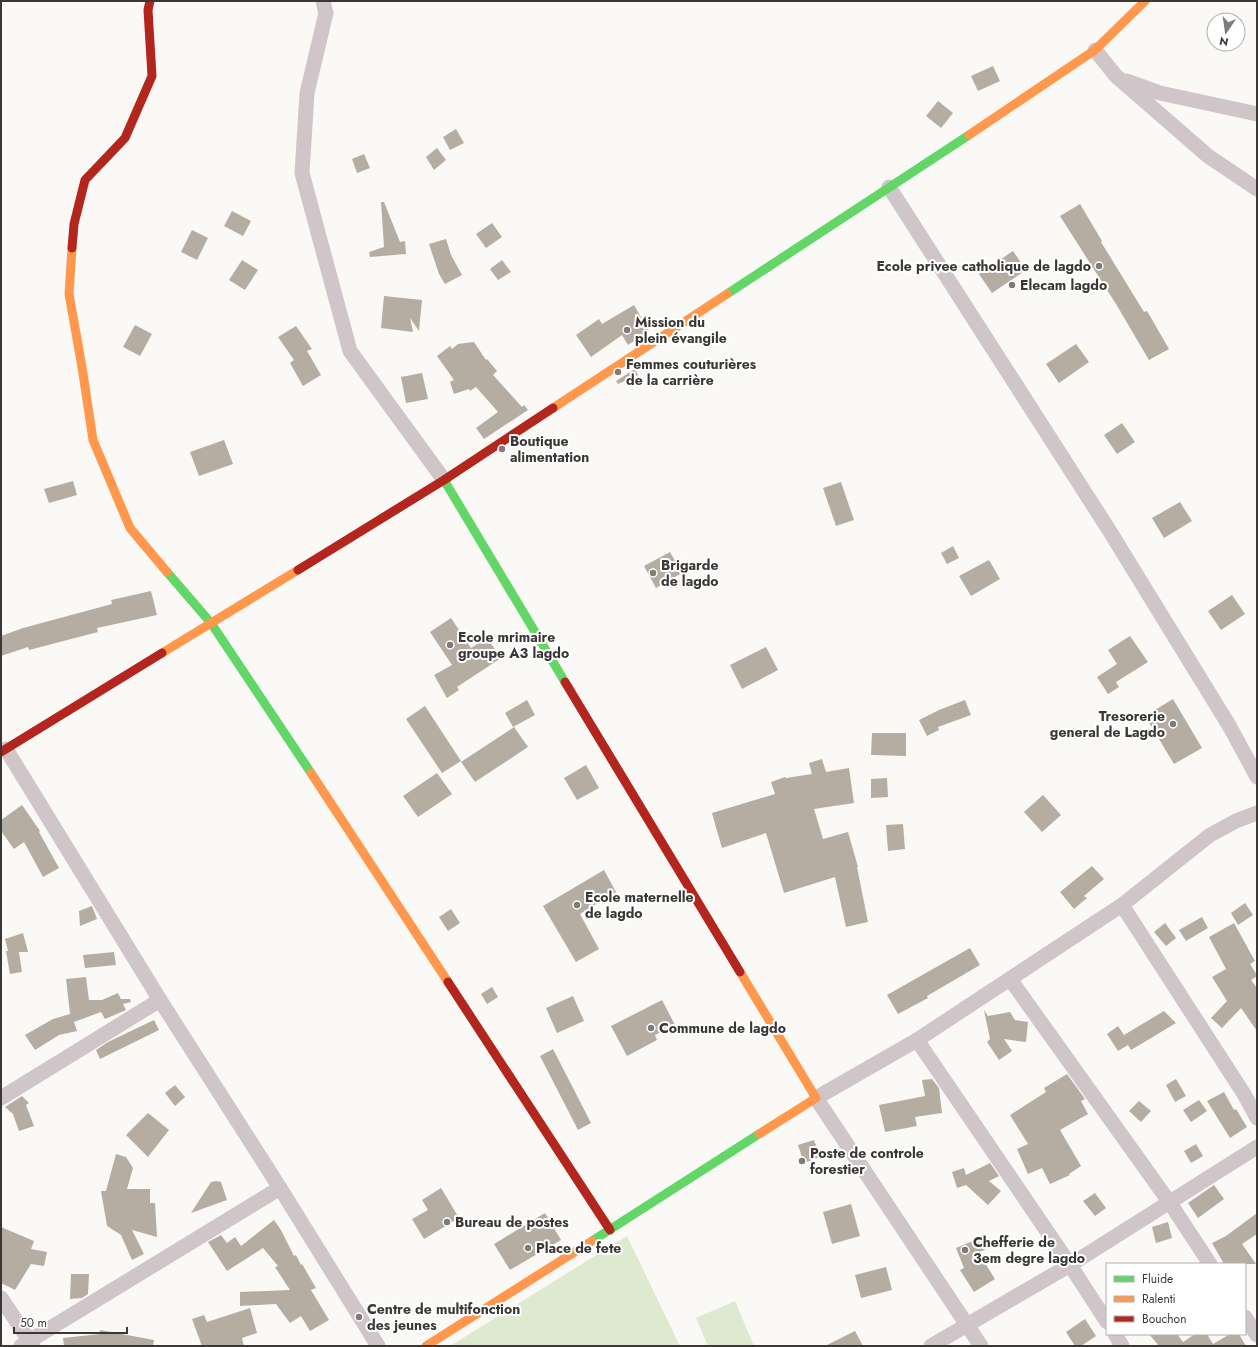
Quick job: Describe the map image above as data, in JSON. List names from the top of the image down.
{
  "places": [
    "Ecole privee catholique de lagdo",
    "Elecam lagdo",
    "Mission du plein évangile",
    "Femmes couturières de la carrière",
    "Boutique alimentation",
    "Brigarde de lagdo",
    "Ecole mrimaire groupe A3 lagdo",
    "Tresorerie general de Lagdo",
    "Ecole maternelle de lagdo",
    "Commune de lagdo",
    "Poste de controle forestier",
    "Bureau de postes",
    "Place de fete",
    "Chefferie de 3em degre lagdo",
    "Centre de multifonction des jeunes"
  ],
  "legend": ["Fluide", "Ralenti", "Bouchon"],
  "scale_bar": "50 m",
  "north": "bottom"
}
